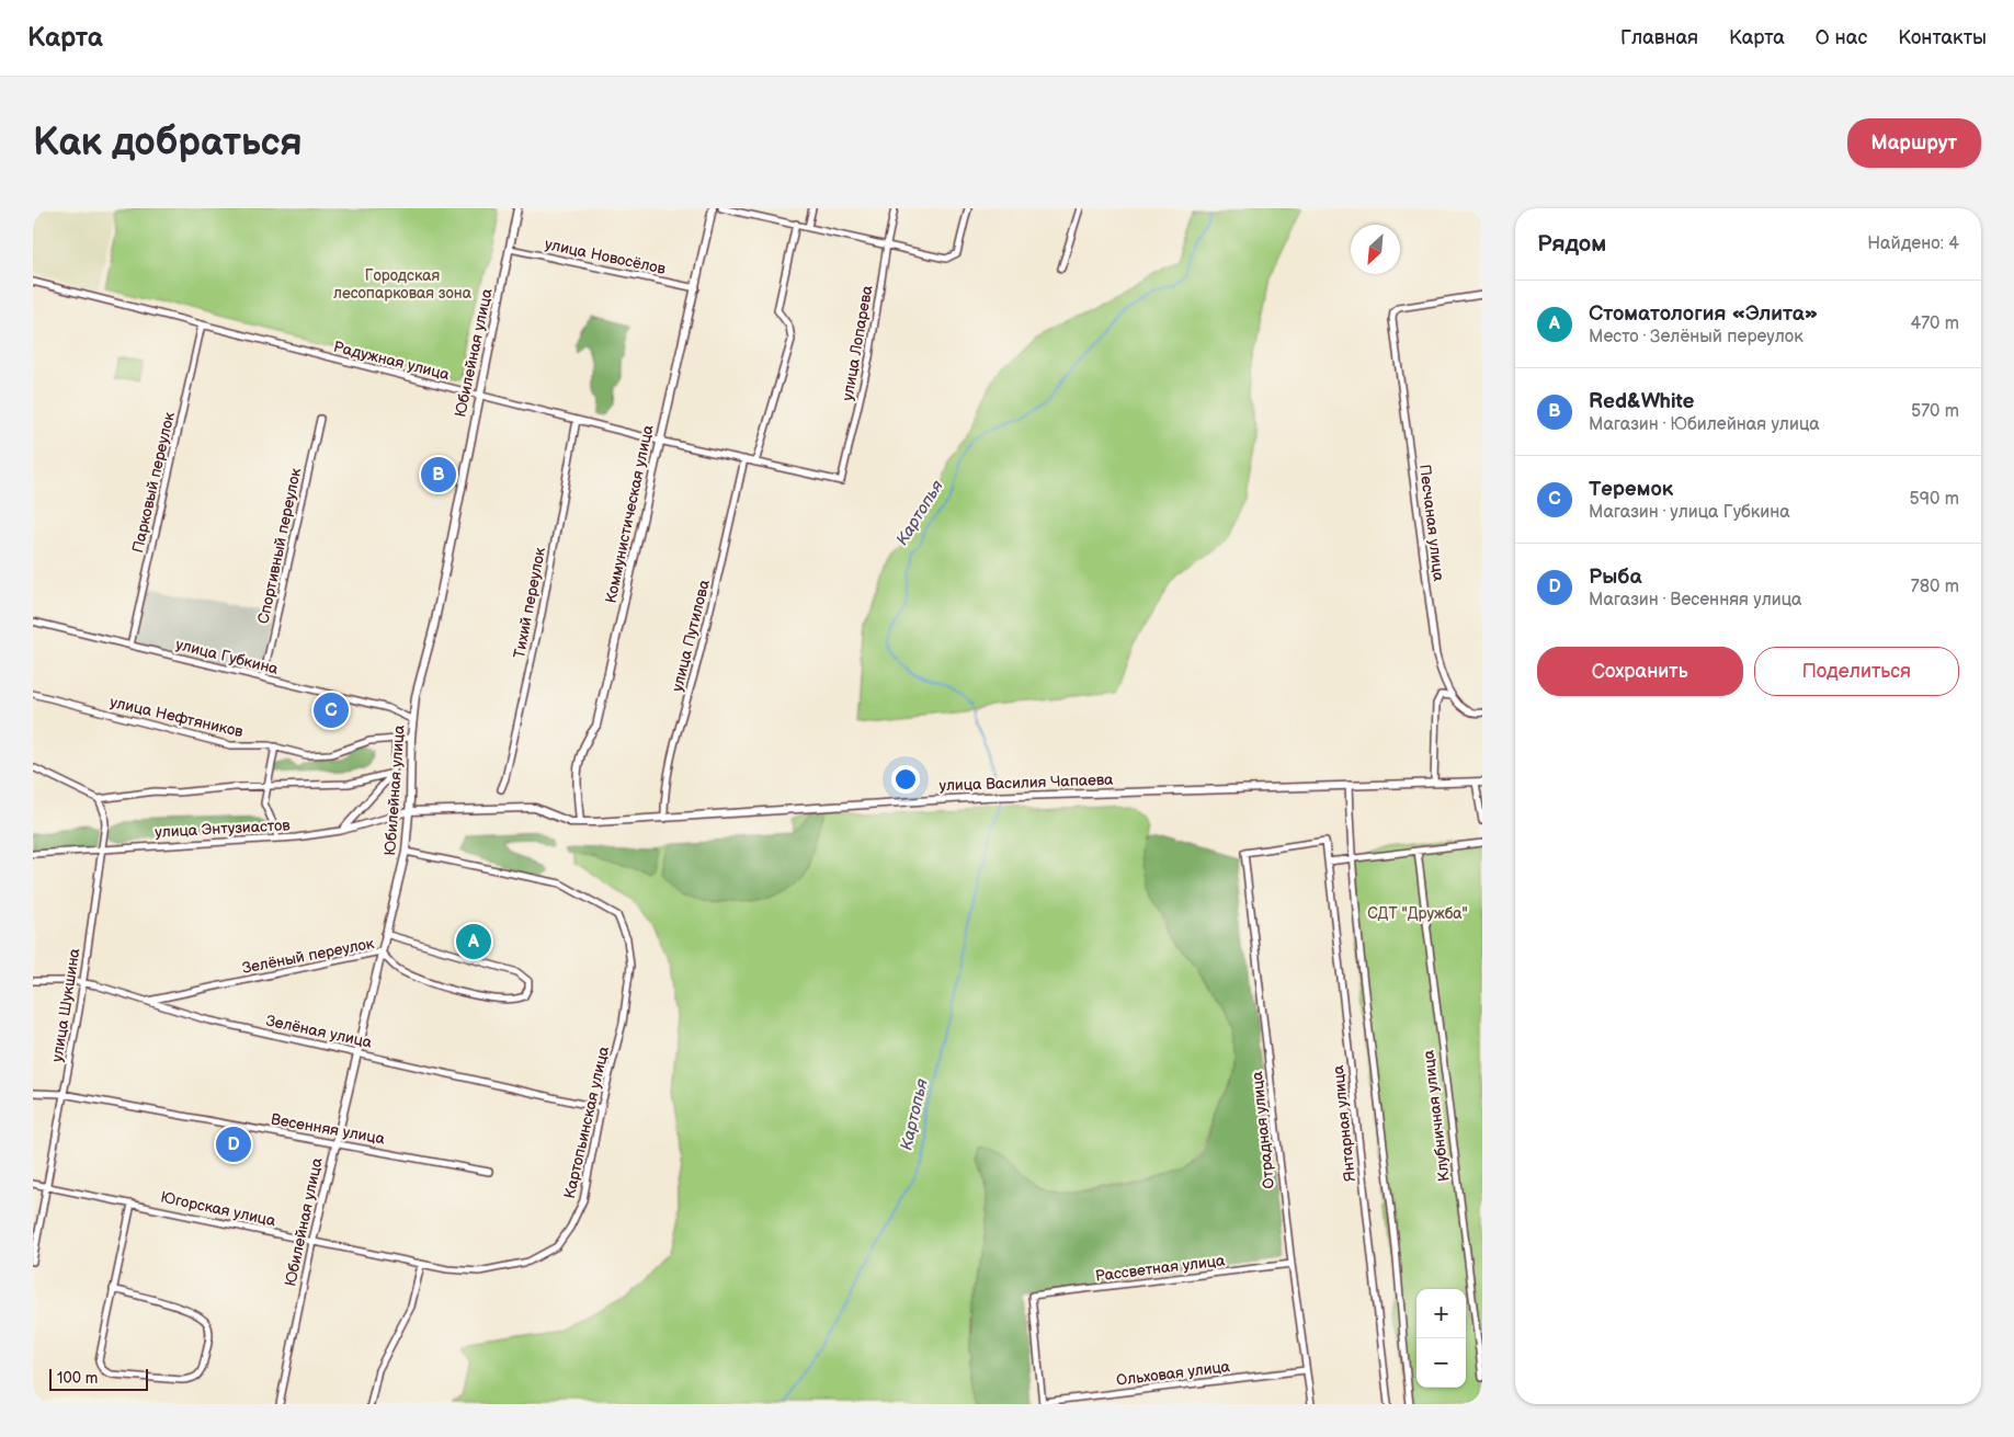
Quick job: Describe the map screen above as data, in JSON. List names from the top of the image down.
{
  "streets": {
    "street": [
      "улица Новосёлов",
      "улица Лопарева",
      "Юбилейная улица",
      "Радужная улица",
      "Парковый переулок",
      "Коммунистическая улица",
      "Песчаная улица",
      "Спортивный переулок",
      "Тихий переулок",
      "улица Путилова",
      "улица Губкина",
      "улица Нефтяников",
      "улица Василия Чапаева",
      "улица Энтузиастов",
      "Зелёный переулок",
      "улица Шукшина",
      "Зелёная улица",
      "Клубничная улица",
      "Картопьинская улица",
      "Янтарная улица",
      "Весенняя улица",
      "Отрадная улица",
      "Югорская улица",
      "Рассветная улица",
      "Ольховая улица"
    ]
  },
  "crossings": [
    ["улица Новосёлов", "Юбилейная улица"],
    ["улица Новосёлов", "Коммунистическая улица"],
    ["улица Лопарева", "Радужная улица"],
    ["Юбилейная улица", "Радужная улица"],
    ["Юбилейная улица", "улица Губкина"],
    ["Юбилейная улица", "улица Нефтяников"],
    ["Юбилейная улица", "улица Василия Чапаева"],
    ["Юбилейная улица", "улица Энтузиастов"],
    ["Юбилейная улица", "Зелёный переулок"],
    ["Юбилейная улица", "Зелёная улица"],
    ["Юбилейная улица", "Картопьинская улица"],
    ["Юбилейная улица", "Весенняя улица"],
    ["Юбилейная улица", "Югорская улица"],
    ["Радужная улица", "Парковый переулок"],
    ["Радужная улица", "Коммунистическая улица"],
    ["Радужная улица", "Тихий переулок"],
    ["Радужная улица", "улица Путилова"],
    ["Парковый переулок", "улица Губкина"],
    ["Коммунистическая улица", "улица Василия Чапаева"],
    ["Спортивный переулок", "улица Губкина"],
    ["улица Путилова", "улица Василия Чапаева"],
    ["улица Василия Чапаева", "улица Энтузиастов"],
    ["улица Энтузиастов", "улица Шукшина"],
    ["Зелёный переулок", "Зелёная улица"],
    ["улица Шукшина", "Зелёная улица"],
    ["улица Шукшина", "Весенняя улица"],
    ["улица Шукшина", "Югорская улица"],
    ["Зелёная улица", "Картопьинская улица"],
    ["Картопьинская улица", "Югорская улица"],
    ["Янтарная улица", "Отрадная улица"],
    ["Отрадная улица", "Рассветная улица"],
    ["Отрадная улица", "Ольховая улица"],
    ["Рассветная улица", "Ольховая улица"]
  ],
  "water": ["Картопья"],
  "parks": ["Городская лесопарковая зона", "СДТ \"Дружба\""],
  "scale_bar": "100 m",
  "north": "bottom left",
  "page": {
    "header": "Карта",
    "nav": [
      "Главная",
      "Карта",
      "О нас",
      "Контакты"
    ],
    "buttons": [
      "Маршрут",
      ["Сохранить", "Поделиться"]
    ],
    "title": "Как добраться",
    "heading": ["Рядом", "Найдено: 4"],
    "list": [
      {
        "mark": "A",
        "name": "Стоматология «Элита»",
        "note": "Место · Зелёный переулок",
        "value": "470 m"
      },
      {
        "mark": "B",
        "name": "Red&White",
        "note": "Магазин · Юбилейная улица",
        "value": "570 m"
      },
      {
        "mark": "C",
        "name": "Теремок",
        "note": "Магазин · улица Губкина",
        "value": "590 m"
      },
      {
        "mark": "D",
        "name": "Рыба",
        "note": "Магазин · Весенняя улица",
        "value": "780 m"
      }
    ],
    "pins": [
      "B",
      "C",
      "A",
      "D"
    ],
    "map_buttons": ["+", "−"],
    "scale": "100 m"
  }
}
